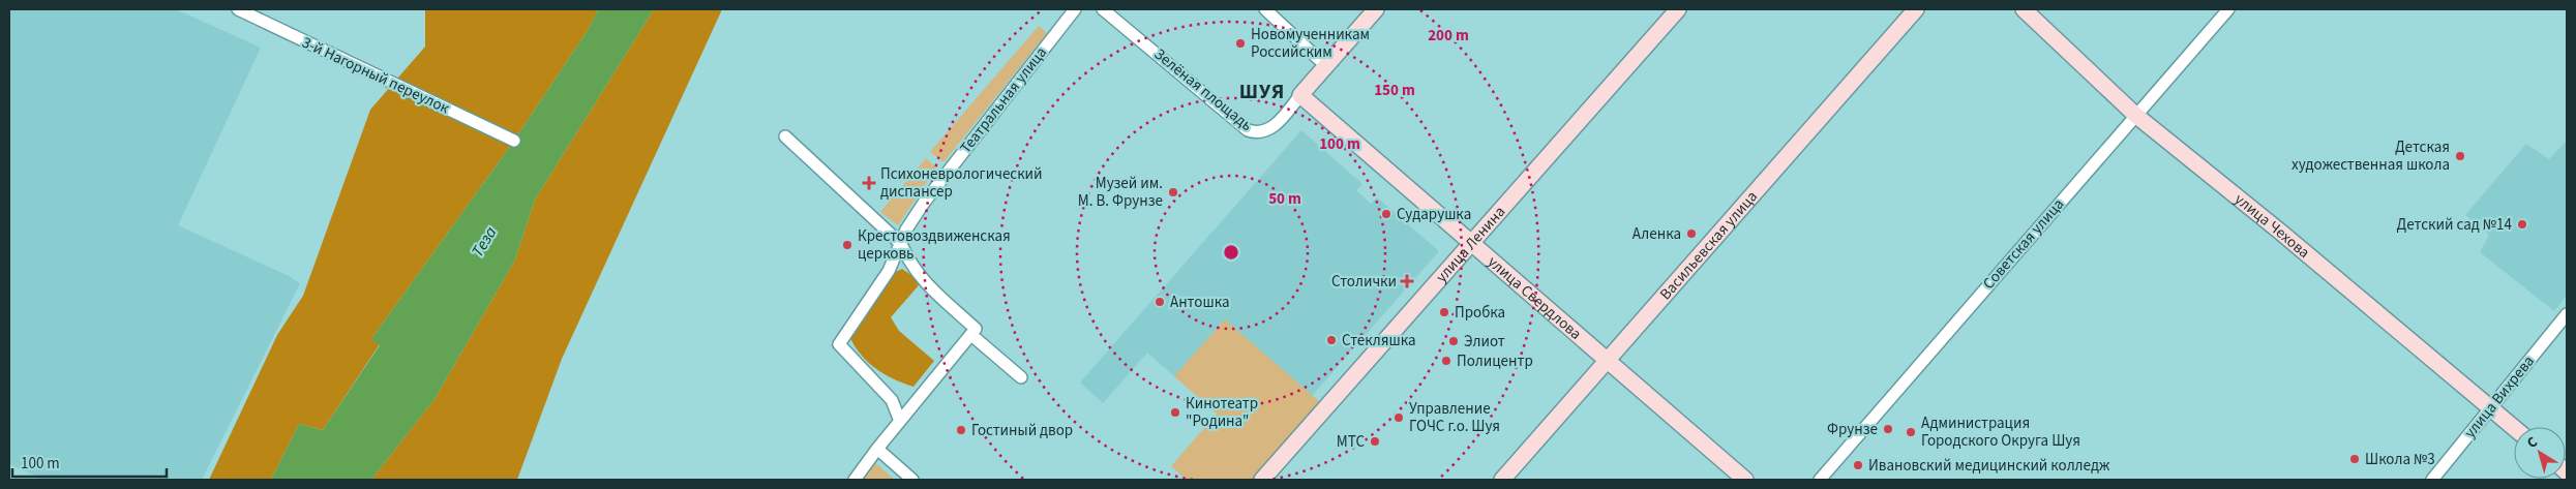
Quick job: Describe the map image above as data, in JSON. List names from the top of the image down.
{
  "streets": {
    "main road": [
      "улица Чехова",
      "улица Ленина",
      "Васильевская улица",
      "улица Свердлова"
    ],
    "street": [
      "3-й Нагорный переулок",
      "Зелёная площадь",
      "Театральная улица",
      "Советская улица",
      "улица Вихрева"
    ]
  },
  "crossings": [
    ["Зелёная площадь", "улица Свердлова"],
    ["улица Чехова", "Советская улица"],
    ["улица Чехова", "улица Вихрева"],
    ["улица Ленина", "улица Свердлова"],
    ["Васильевская улица", "улица Свердлова"]
  ],
  "districts": ["ШУЯ"],
  "water": ["Теза"],
  "places": {
    "other": [
      "Новомученникам Российским",
      "Детская художественная школа",
      "Музей им. М. В. Фрунзе",
      "Сударушка",
      "Детский сад №14",
      "Аленка",
      "Крестовоздвиженская церковь",
      "Антошка",
      "Пробка",
      "Стекляшка",
      "Элиот",
      "Полицентр",
      "Кинотеатр \"Родина\"",
      "Управление ГОЧС г.о. Шуя",
      "Фрунзе",
      "Гостиный двор",
      "Администрация Городского Округа Шуя",
      "МТС",
      "Школа №3",
      "Ивановский медицинский колледж"
    ],
    "health": ["Психоневрологический диспансер", "Столички"]
  },
  "scale_bar": "100 m",
  "north": "top left",
  "rings": [
    "200 m",
    "150 m",
    "100 m",
    "50 m"
  ]
}
